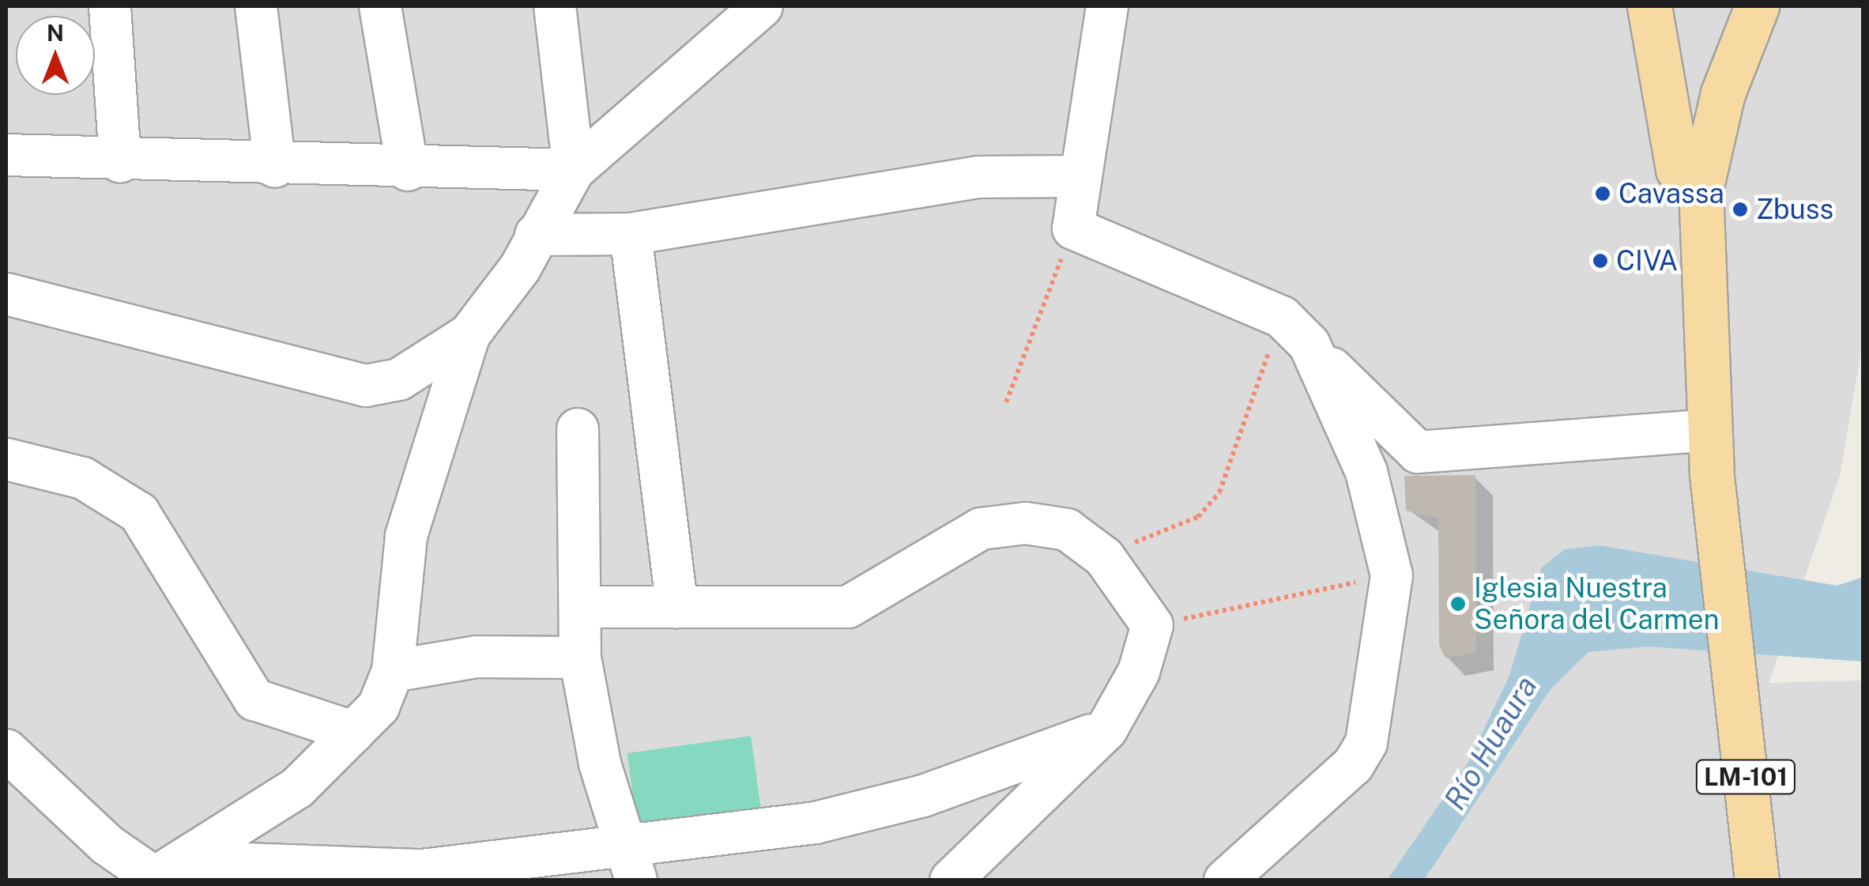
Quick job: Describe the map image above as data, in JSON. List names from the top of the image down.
{
  "streets": {
    "main road": ["LM-101"]
  },
  "water": ["Río Huaura"],
  "places": [
    "Cavassa",
    "Zbuss",
    "CIVA",
    "Iglesia Nuestra Señora del Carmen"
  ],
  "north": "top"
}
